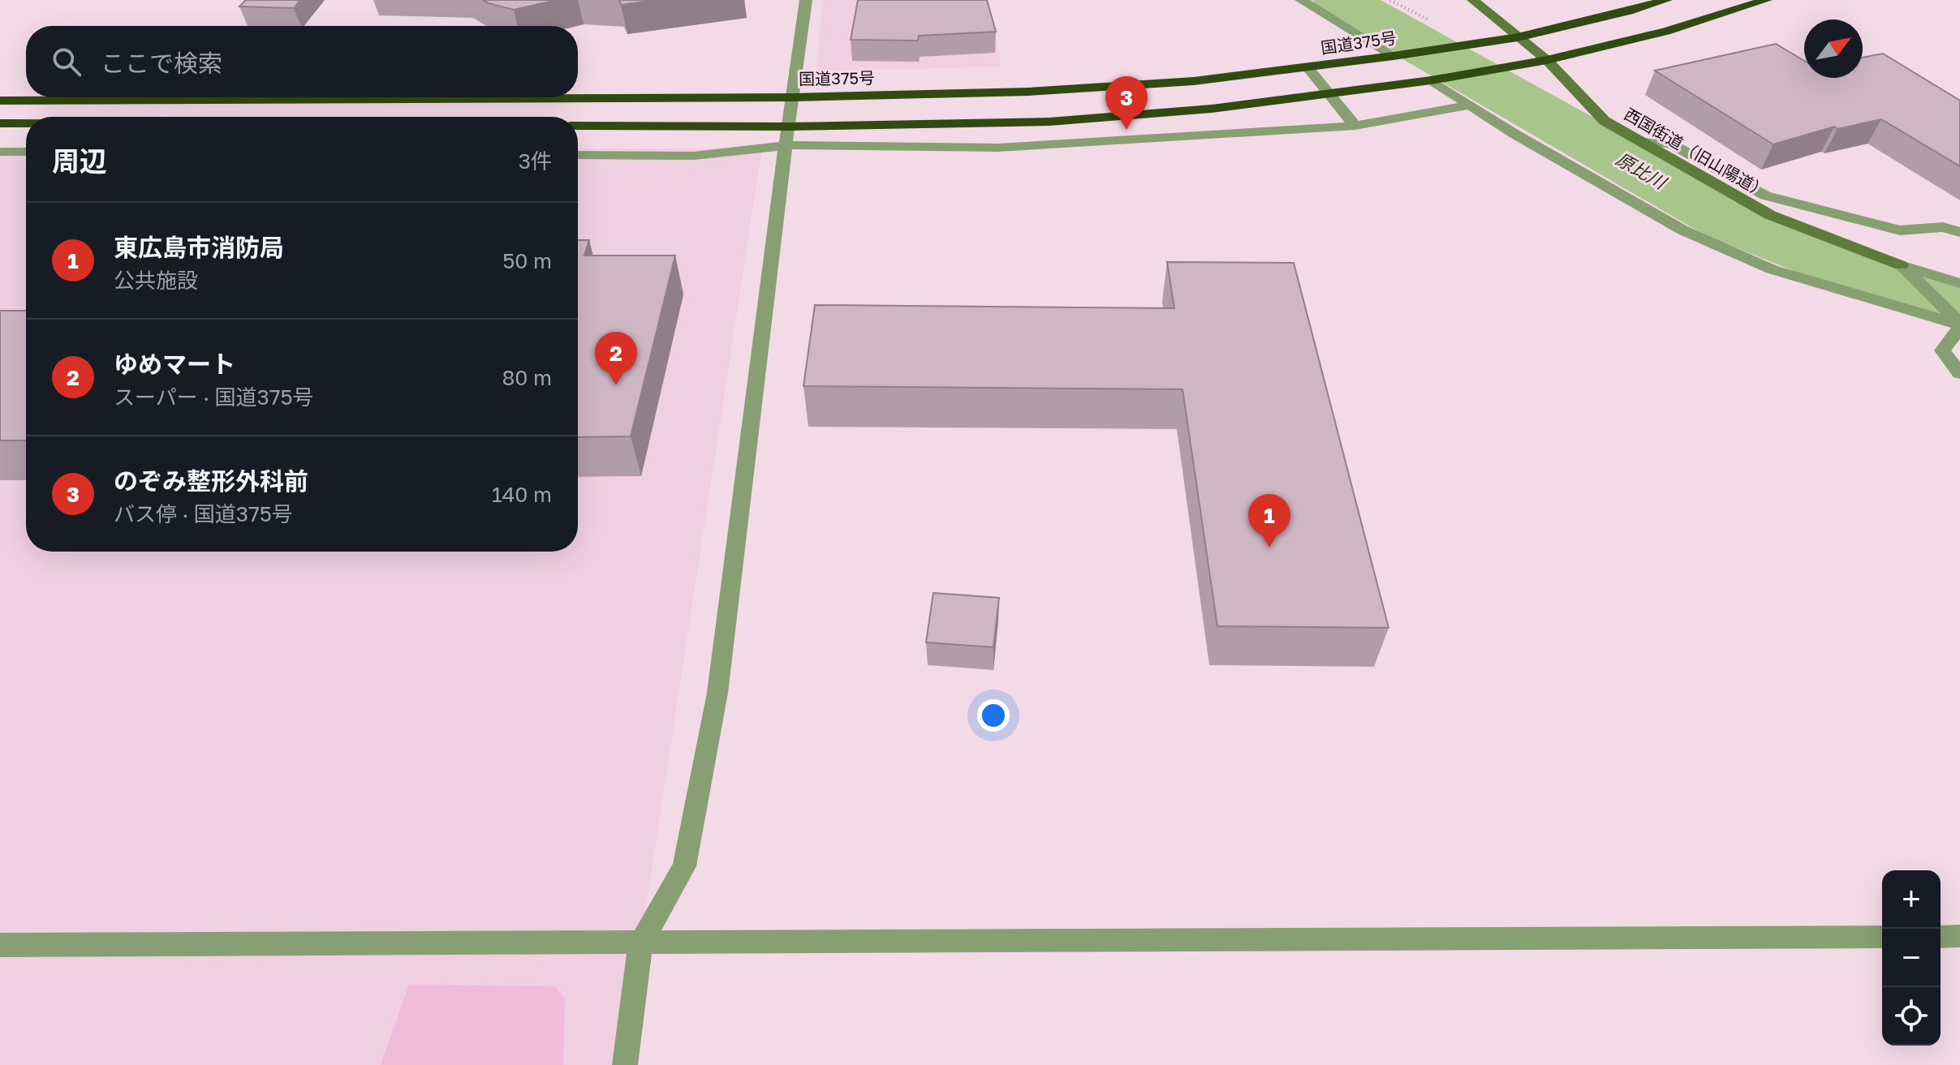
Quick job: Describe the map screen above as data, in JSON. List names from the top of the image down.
{
  "streets": {
    "highway": ["国道375号"],
    "street": ["西国街道（旧山陽道）"]
  },
  "crossings": [
    ["国道375号", "西国街道（旧山陽道）"]
  ],
  "water": ["原比川"],
  "north": "top right",
  "page": {
    "search": "ここで検索",
    "pins": ["3", "2", "1"],
    "heading": ["周辺", "3件"],
    "list": [
      {
        "mark": "1",
        "name": "東広島市消防局",
        "note": "公共施設",
        "value": "50 m"
      },
      {
        "mark": "2",
        "name": "ゆめマート",
        "note": "スーパー · 国道375号",
        "value": "80 m"
      },
      {
        "mark": "3",
        "name": "のぞみ整形外科前",
        "note": "バス停 · 国道375号",
        "value": "140 m"
      }
    ],
    "map_buttons": ["+", "−"]
  }
}
